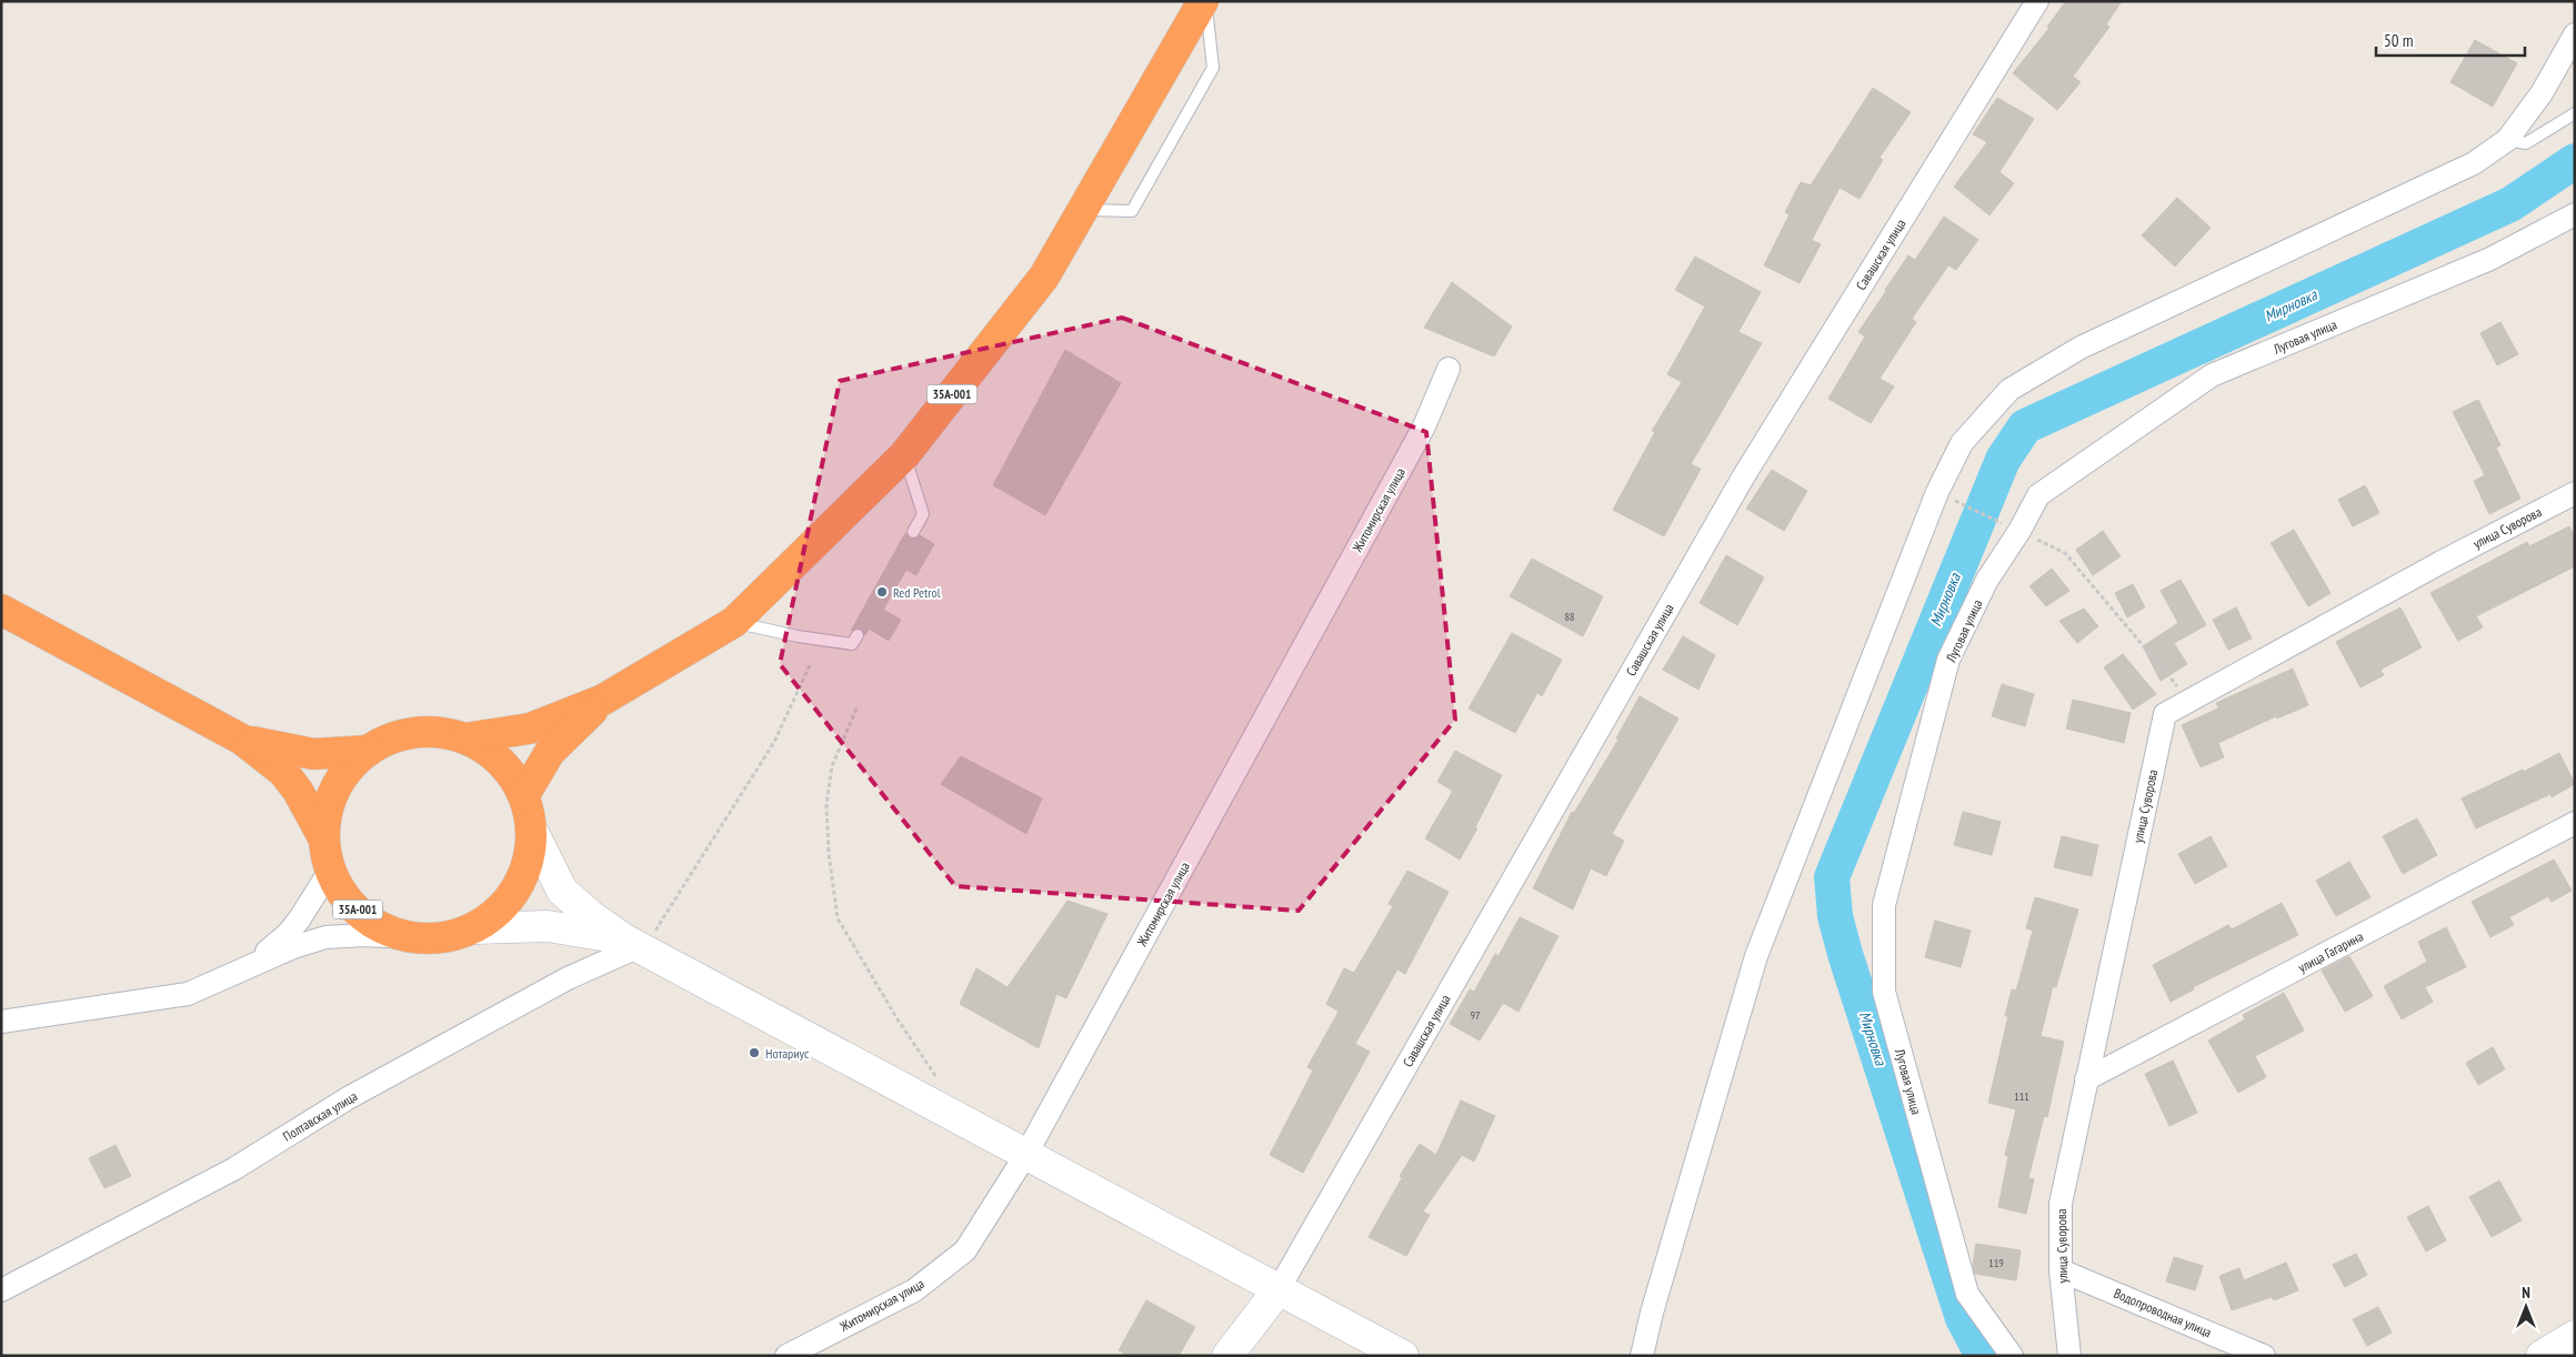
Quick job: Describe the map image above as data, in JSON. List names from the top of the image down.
{
  "streets": {
    "highway": ["35А-001"],
    "street": [
      "Савашская улица",
      "Луговая улица",
      "Житомирская улица",
      "улица Суворова",
      "улица Гагарина",
      "Полтавская улица",
      "Водопроводная улица"
    ]
  },
  "crossings": [
    ["улица Суворова", "улица Гагарина"],
    ["улица Суворова", "Водопроводная улица"]
  ],
  "water": ["Мирновка"],
  "places": ["Red Petrol", "Нотариус"],
  "house_numbers": [
    "88",
    "97",
    "111",
    "119"
  ],
  "scale_bar": "50 m",
  "north": "top"
}
